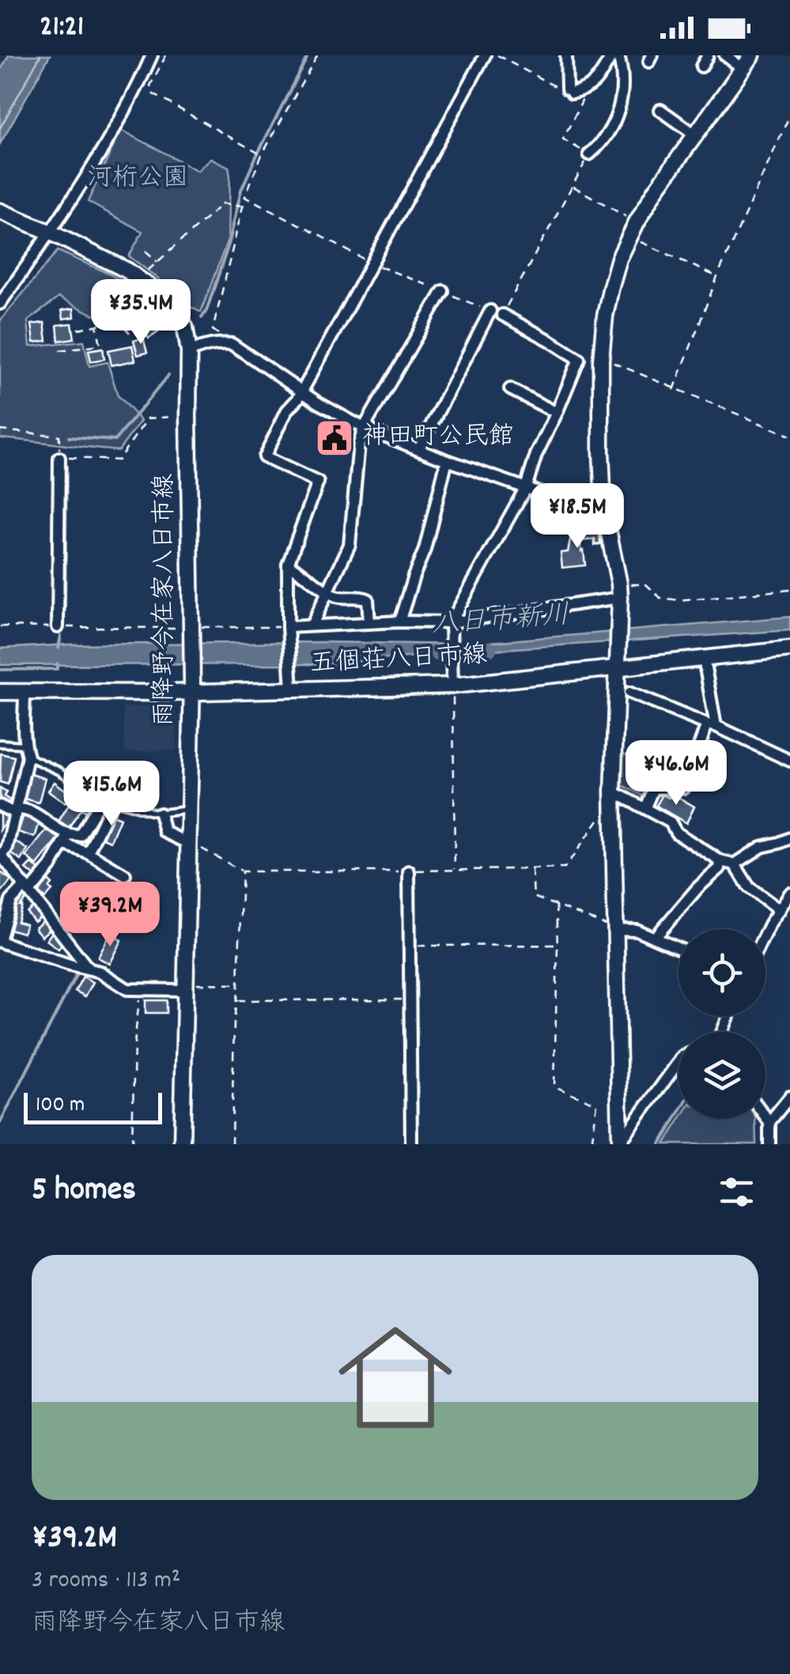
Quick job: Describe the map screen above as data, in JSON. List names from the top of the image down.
{
  "streets": {
    "main road": ["雨降野今在家八日市線", "五個荘八日市線"]
  },
  "crossings": [
    ["雨降野今在家八日市線", "五個荘八日市線"]
  ],
  "water": ["八日市新川"],
  "parks": ["河桁公園"],
  "places": {
    "public building": ["神田町公民館"]
  },
  "scale_bar": "100 m",
  "page": {
    "status": "21:21",
    "price": [
      "¥35.4M",
      "¥18.5M",
      "¥46.6M",
      "¥15.6M",
      "¥39.2M"
    ],
    "scale": "100 m",
    "heading": "5 homes",
    "list": [
      {
        "name": "¥39.2M",
        "note": "3 rooms · 113 m² · 雨降野今在家八日市線"
      }
    ]
  }
}
